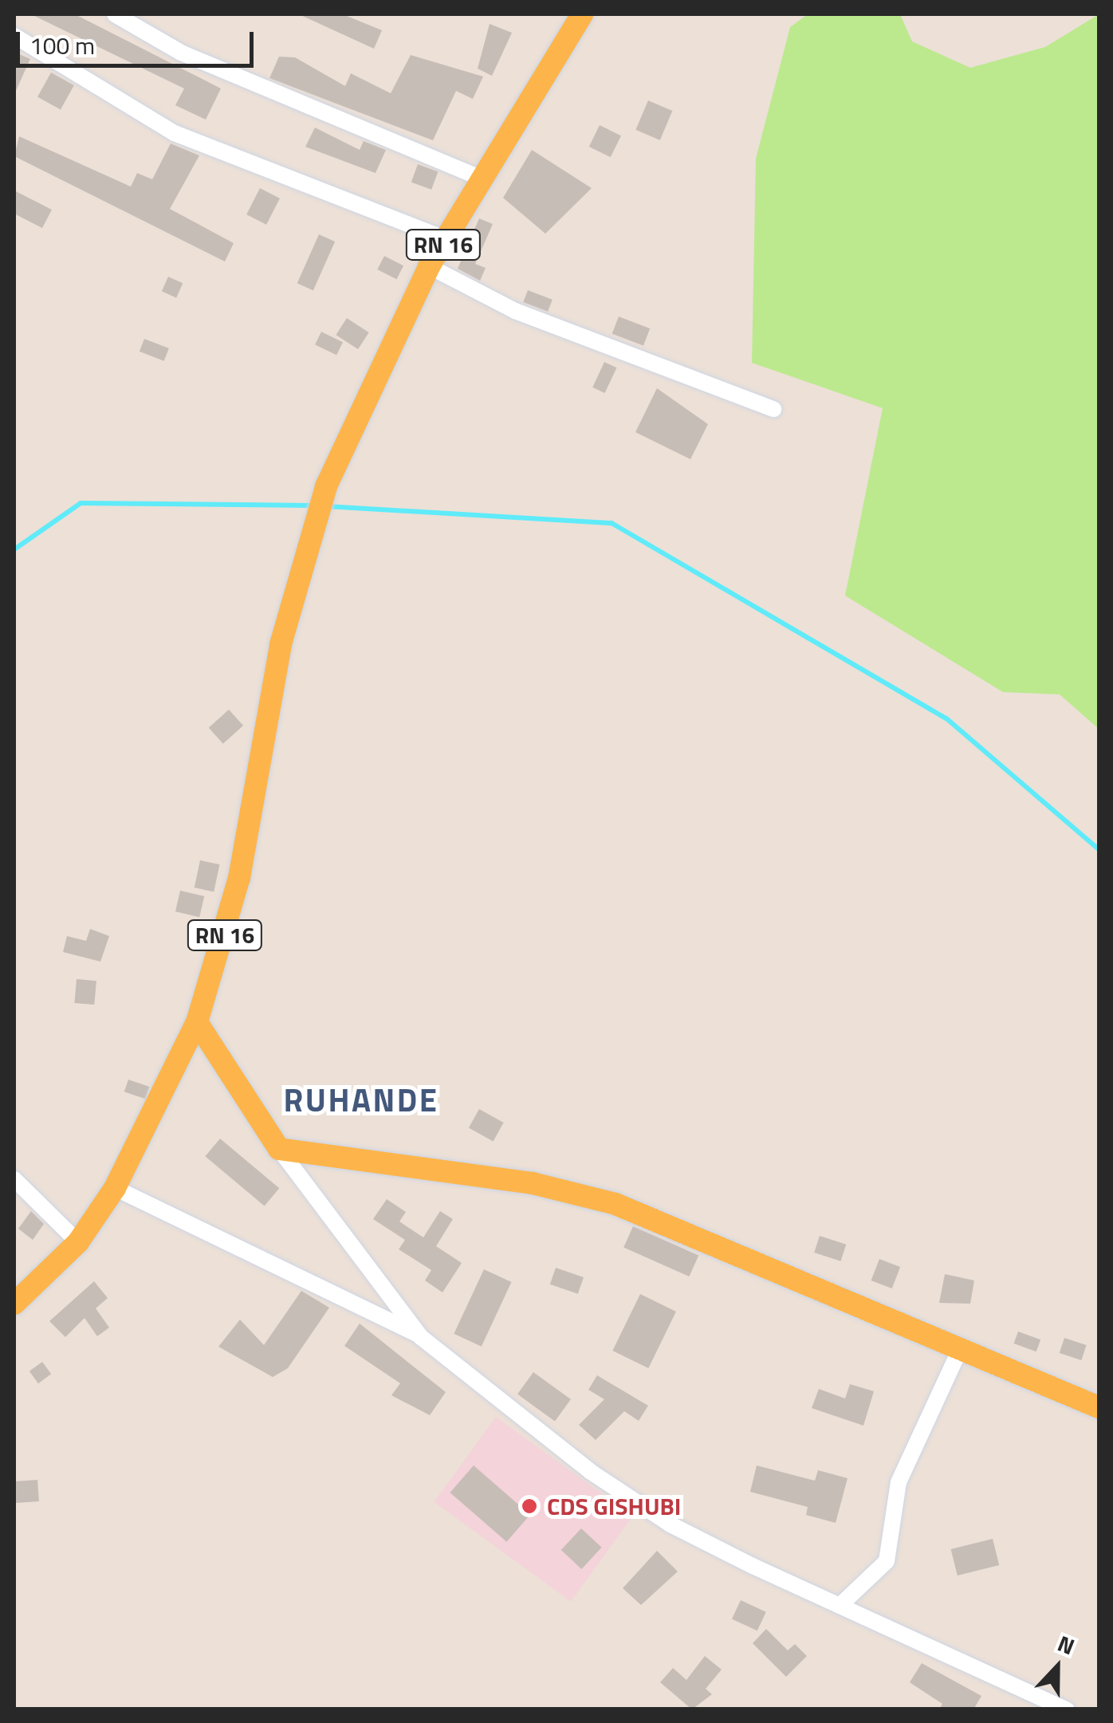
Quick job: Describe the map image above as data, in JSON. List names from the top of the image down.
{
  "streets": {
    "main road": ["RN 16"]
  },
  "districts": ["RUHANDE"],
  "places": ["CDS GISHUBI"],
  "scale_bar": "100 m",
  "north": "top"
}
